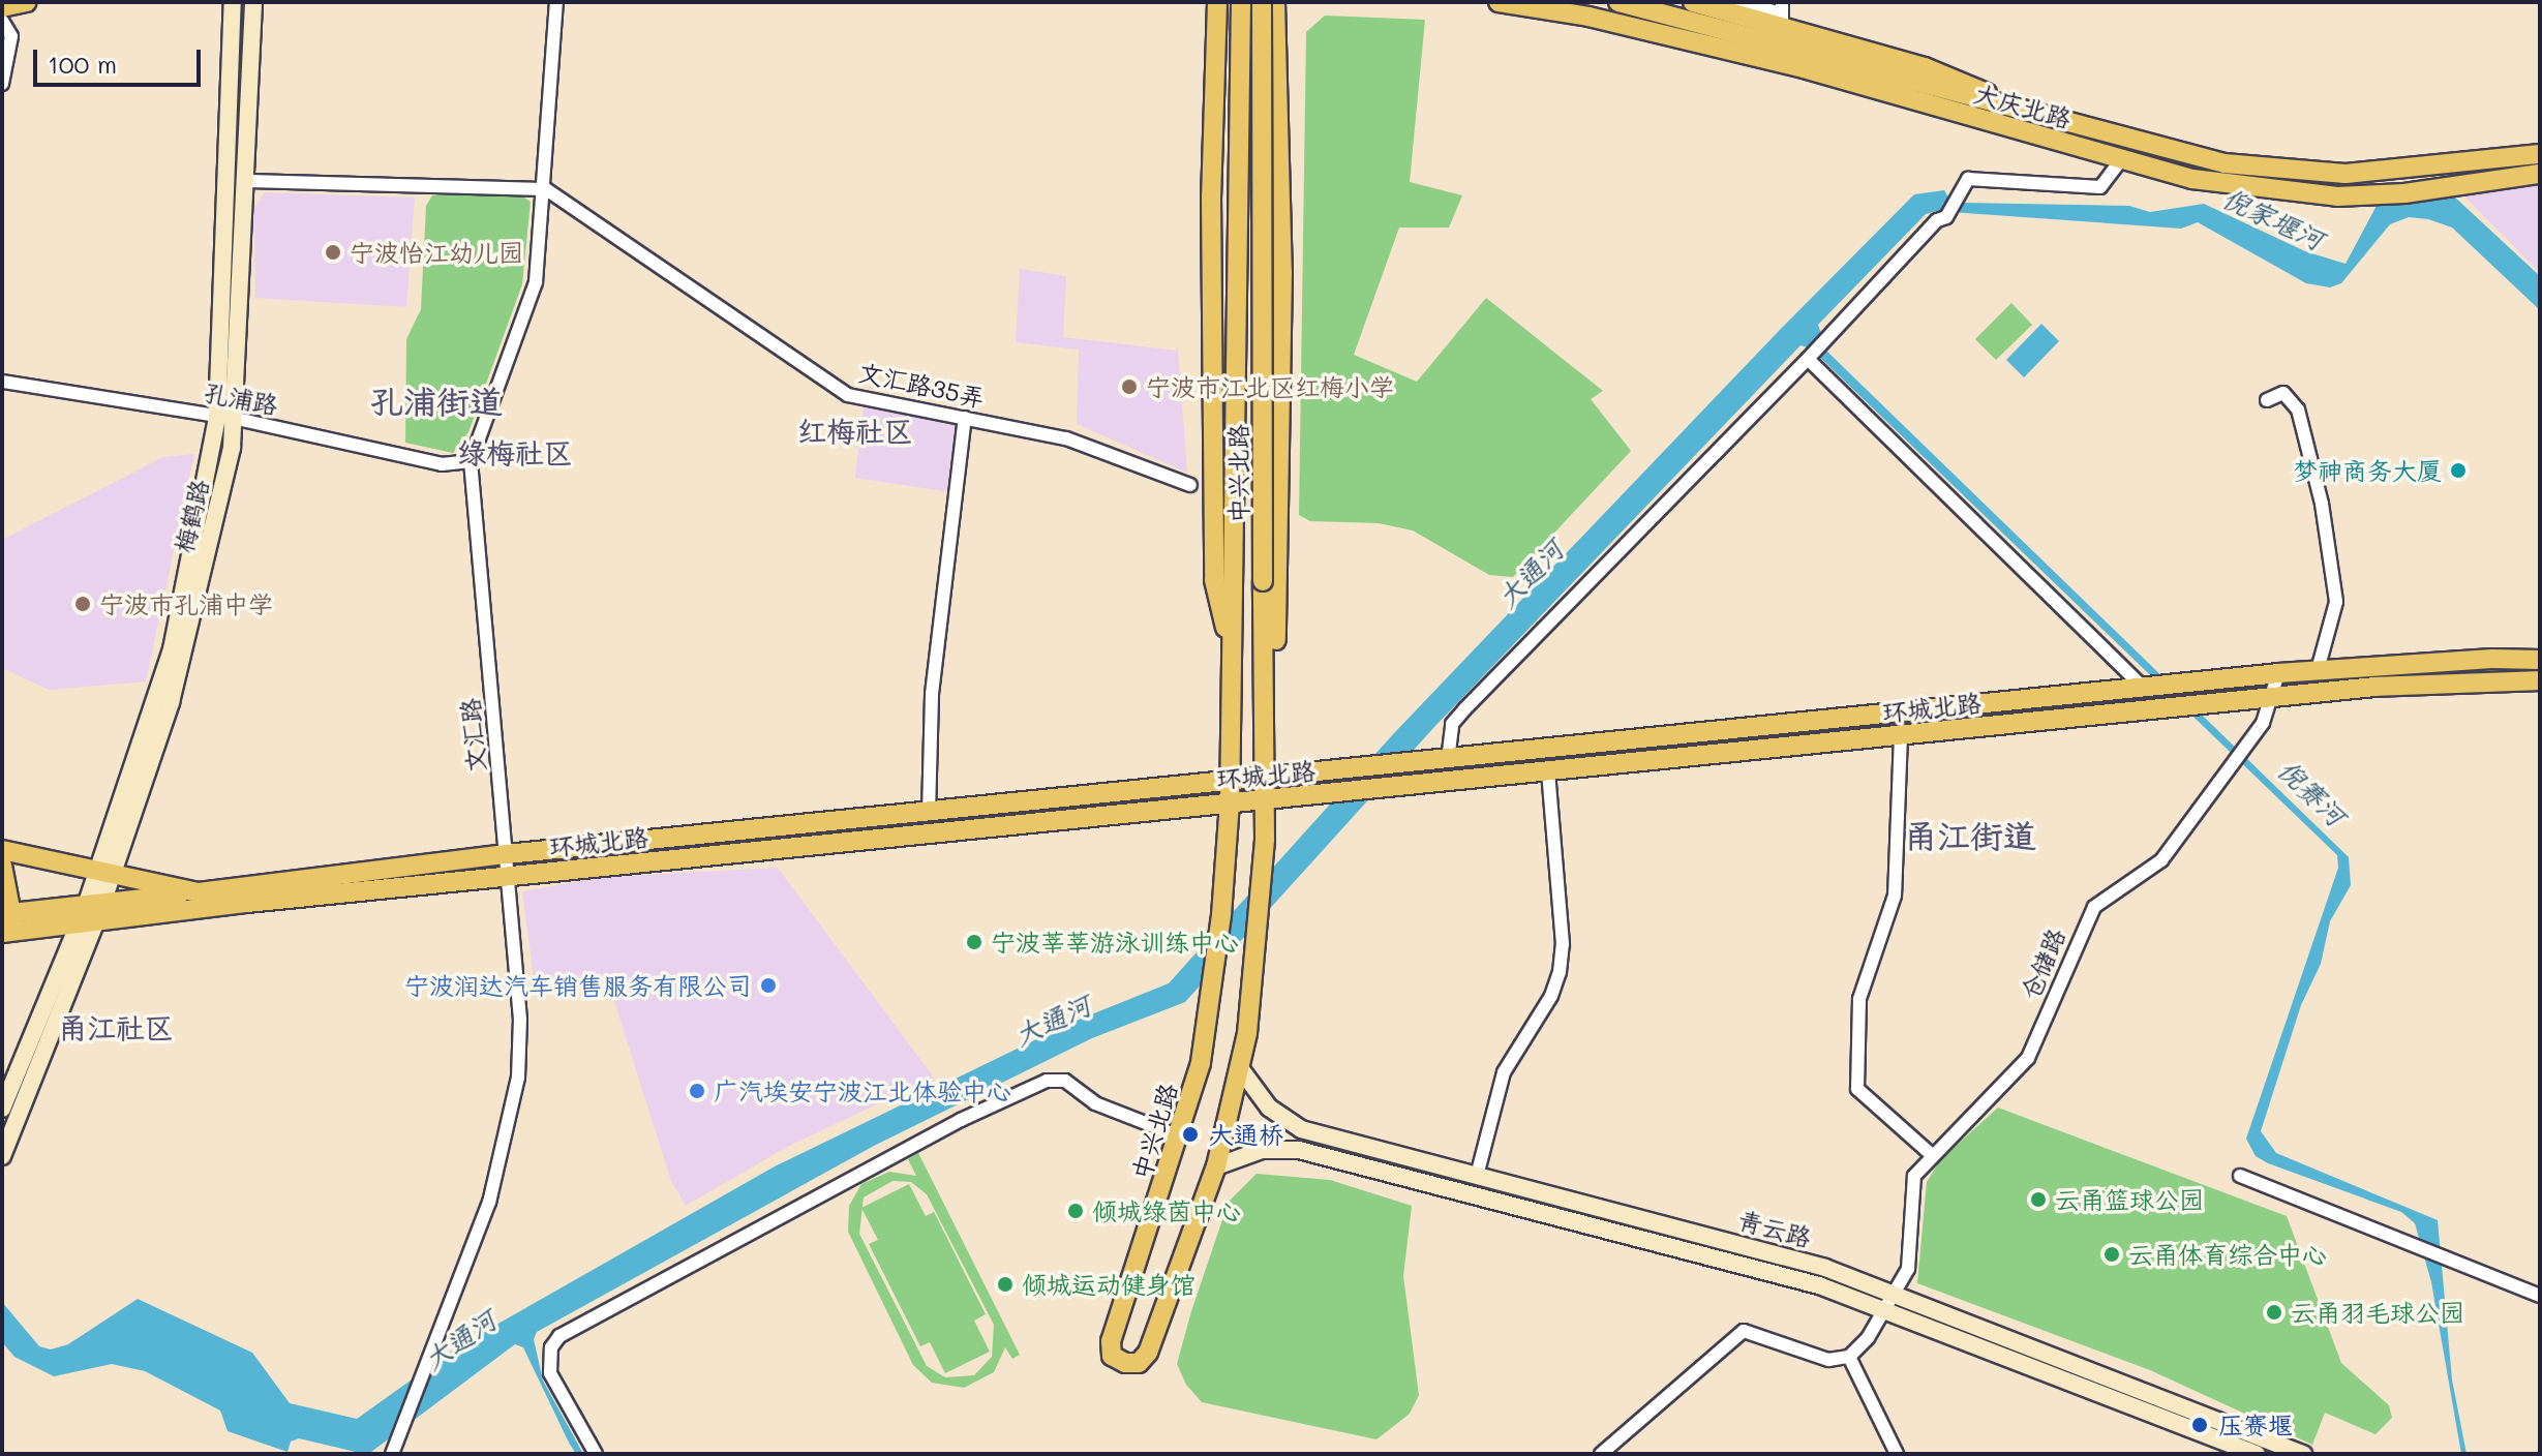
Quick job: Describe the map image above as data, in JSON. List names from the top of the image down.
{
  "streets": {
    "main road": ["大庆北路", "中兴北路", "环城北路"],
    "street": [
      "文汇路35弄",
      "孔浦路",
      "梅鹤路",
      "文汇路",
      "仓储路",
      "青云路"
    ]
  },
  "crossings": [
    ["文汇路35弄", "文汇路"],
    ["孔浦路", "梅鹤路"],
    ["孔浦路", "文汇路"],
    ["中兴北路", "环城北路"],
    ["中兴北路", "青云路"],
    ["梅鹤路", "环城北路"],
    ["环城北路", "文汇路"],
    ["环城北路", "仓储路"],
    ["仓储路", "青云路"]
  ],
  "districts": [
    "孔浦街道",
    "红梅社区",
    "绿梅社区",
    "甬江街道",
    "甬江社区"
  ],
  "water": ["倪家堰河", "大通河", "倪赛河"],
  "places": [
    "宁波怡江幼儿园",
    "宁波市江北区红梅小学",
    "梦神商务大厦",
    "宁波市孔浦中学",
    "宁波莘莘游泳训练中心",
    "宁波润达汽车销售服务有限公司",
    "广汽埃安宁波江北体验中心",
    "大通桥",
    "云甬篮球公园",
    "倾城绿茵中心",
    "云甬体育综合中心",
    "倾城运动健身馆",
    "云甬羽毛球公园",
    "压赛堰"
  ],
  "scale_bar": "100 m"
}
